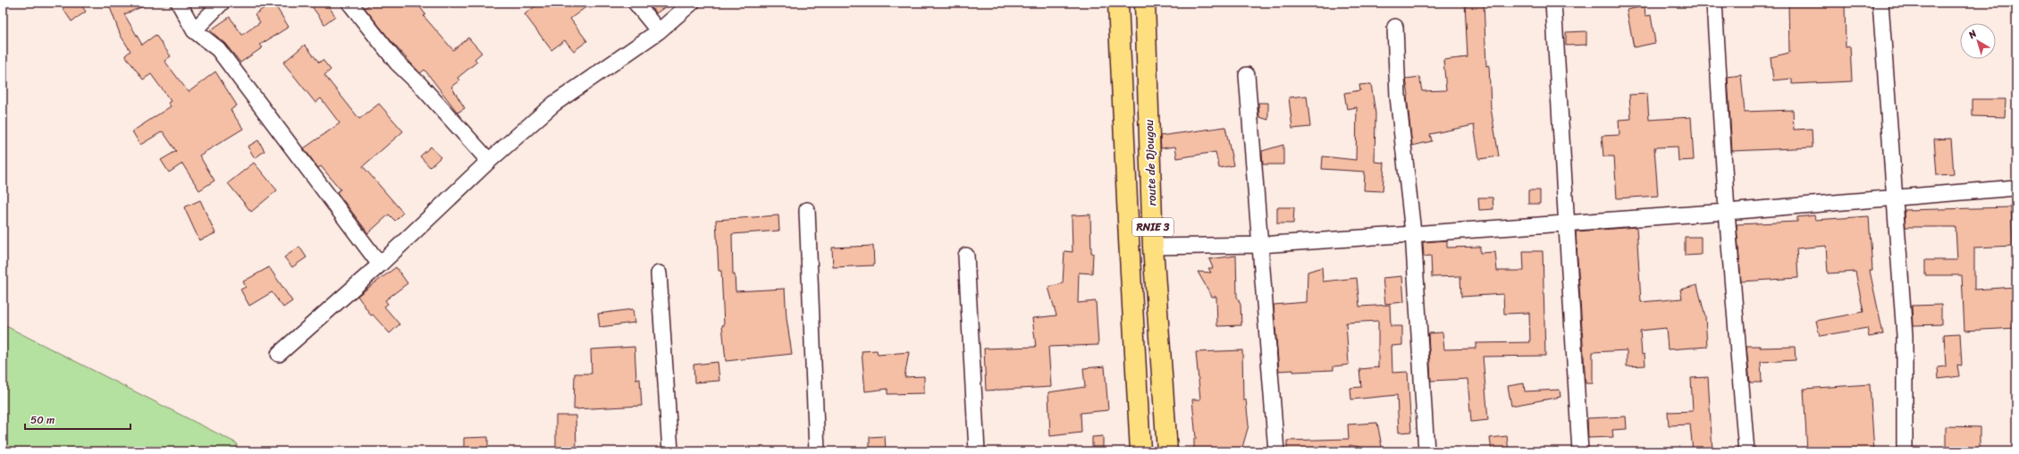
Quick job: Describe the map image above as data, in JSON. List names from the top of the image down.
{
  "streets": {
    "highway": ["route de Djougou", "RNIE 3"]
  },
  "scale_bar": "50 m",
  "north": "top left"
}
